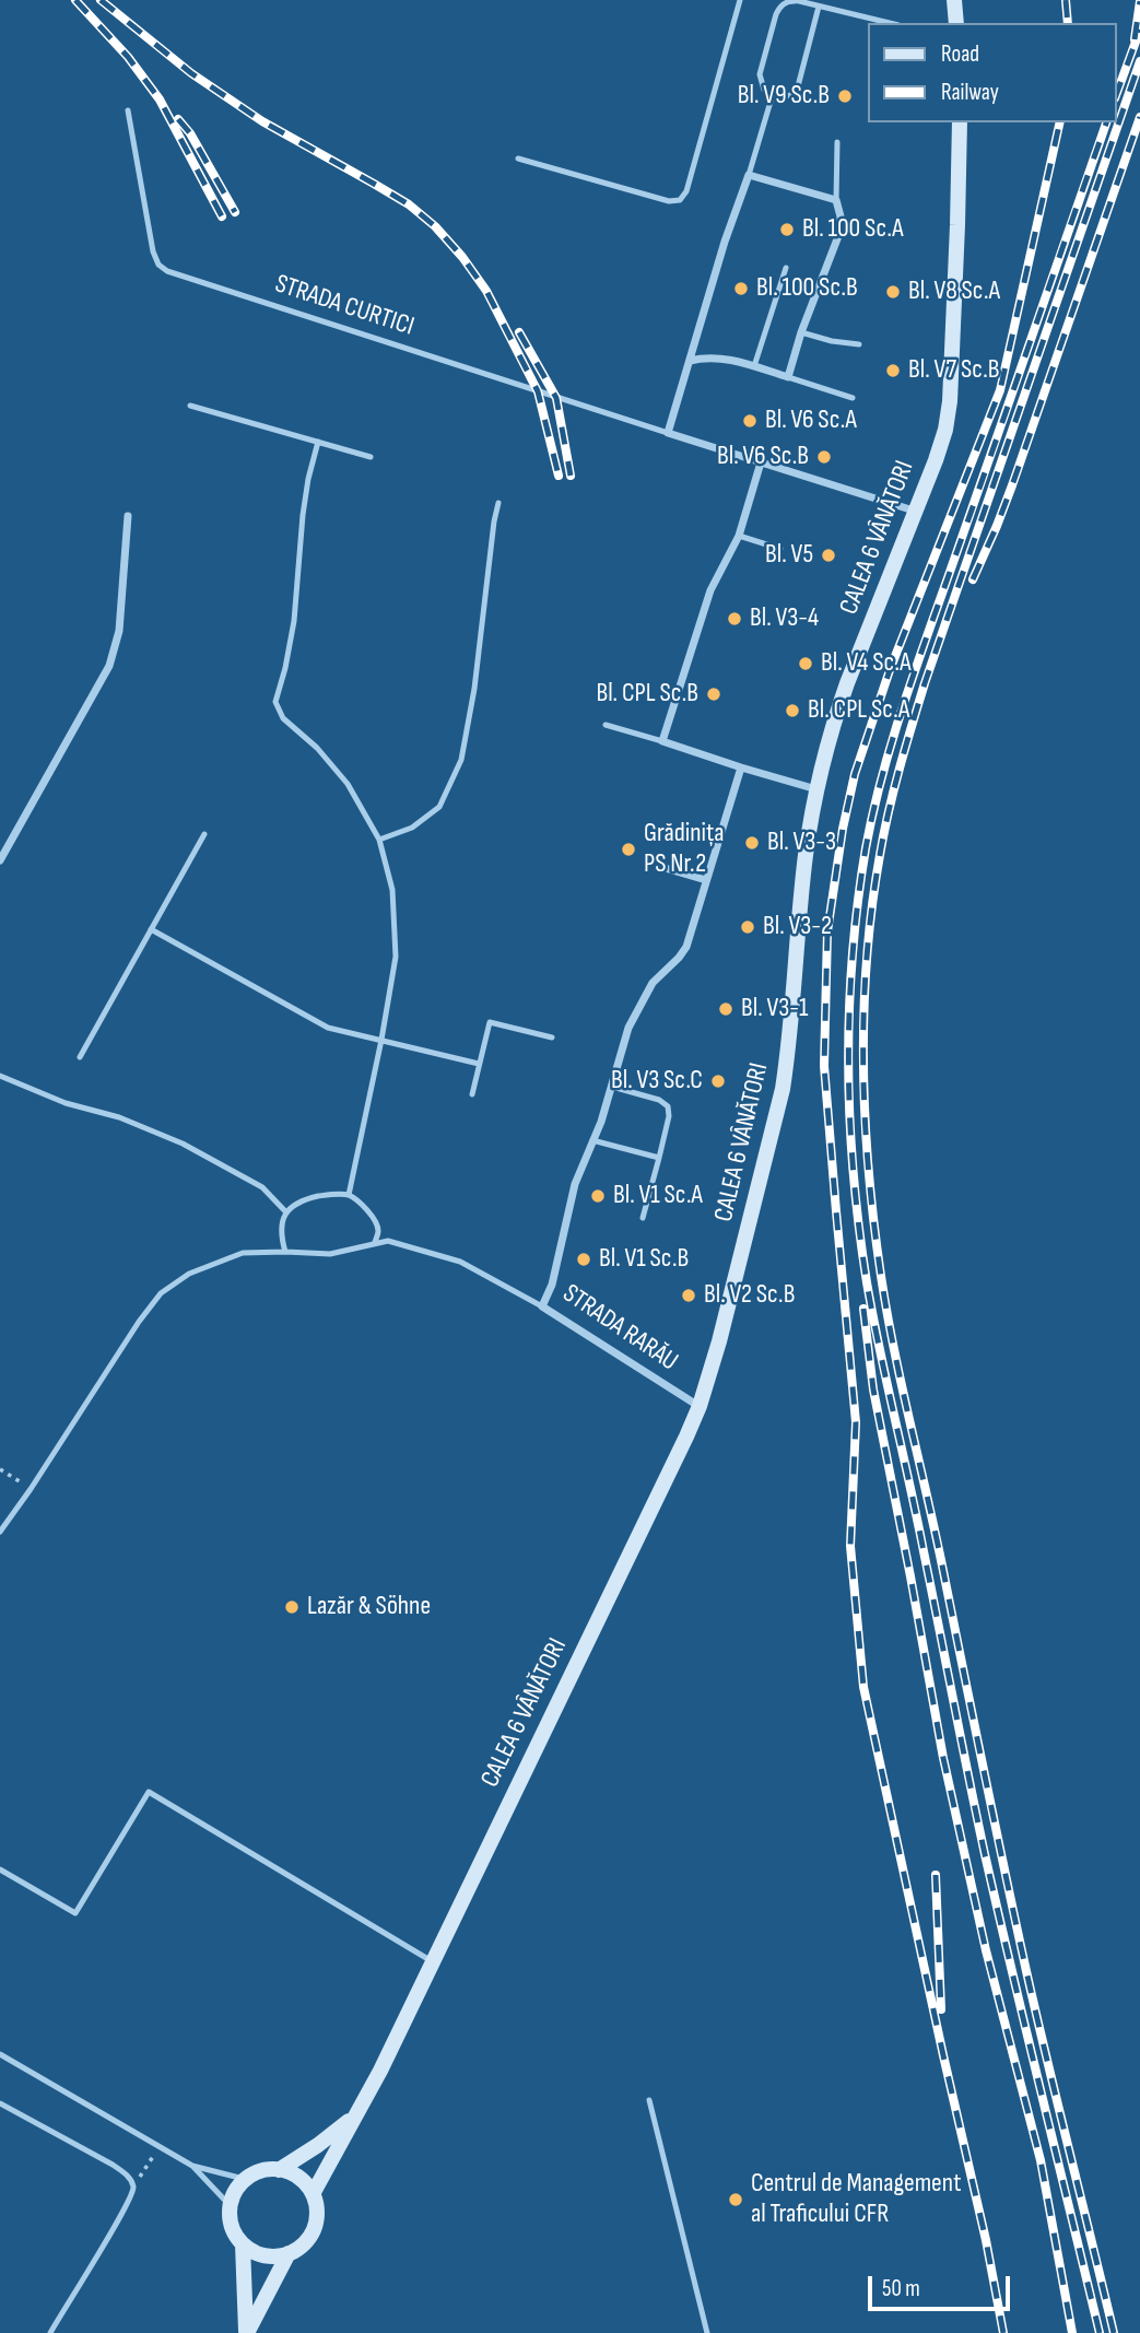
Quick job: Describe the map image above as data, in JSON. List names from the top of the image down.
{
  "streets": {
    "main road": ["CALEA 6 VÂNĂTORI"],
    "street": ["STRADA CURTICI", "STRADA RARĂU"]
  },
  "crossings": [
    ["STRADA CURTICI", "CALEA 6 VÂNĂTORI"],
    ["CALEA 6 VÂNĂTORI", "STRADA RARĂU"]
  ],
  "places": [
    "Bl. V9 Sc.B",
    "Bl. 100 Sc.A",
    "Bl. 100 Sc.B",
    "Bl. V8 Sc.A",
    "Bl. V7 Sc.B",
    "Bl. V6 Sc.A",
    "Bl. V6 Sc.B",
    "Bl. V5",
    "Bl. V3-4",
    "Bl. V4 Sc.A",
    "Bl. CPL Sc.B",
    "Bl. CPL Sc.A",
    "Bl. V3-3",
    "Grădinița PS Nr.2",
    "Bl. V3-2",
    "Bl. V3-1",
    "Bl. V3 Sc.C",
    "Bl. V1 Sc.A",
    "Bl. V1 Sc.B",
    "Bl. V2 Sc.B",
    "Lazăr & Söhne",
    "Centrul de Management al Traficului CFR"
  ],
  "legend": ["Road", "Railway"],
  "scale_bar": "50 m"
}
